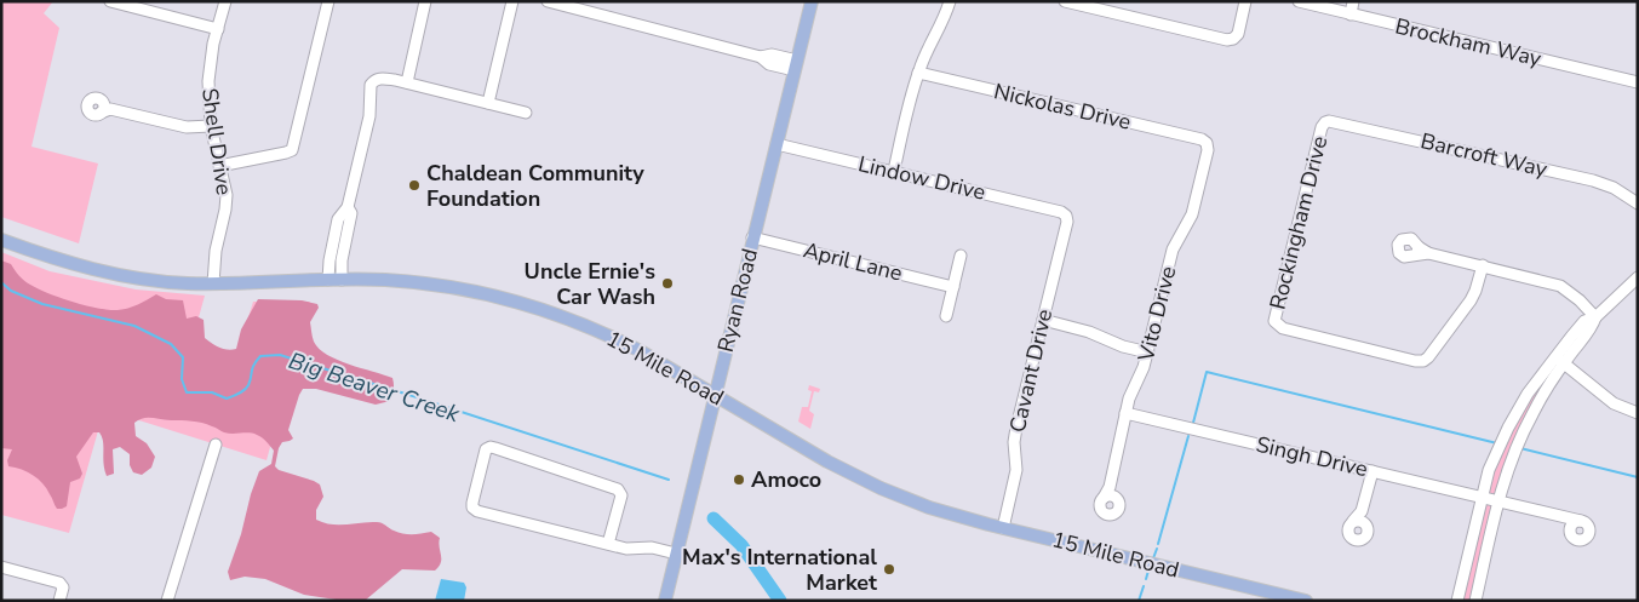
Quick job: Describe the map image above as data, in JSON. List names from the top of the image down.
{
  "streets": {
    "main road": ["Ryan Road", "15 Mile Road"],
    "street": [
      "Brockham Way",
      "Nickolas Drive",
      "Shell Drive",
      "Barcroft Way",
      "Lindow Drive",
      "Rockingham Drive",
      "April Lane",
      "Vito Drive",
      "Cavant Drive",
      "Singh Drive"
    ]
  },
  "crossings": [
    ["Nickolas Drive", "Vito Drive"],
    ["Shell Drive", "15 Mile Road"],
    ["Barcroft Way", "Rockingham Drive"],
    ["Lindow Drive", "Ryan Road"],
    ["Lindow Drive", "Cavant Drive"],
    ["April Lane", "Ryan Road"],
    ["Ryan Road", "15 Mile Road"],
    ["Vito Drive", "Singh Drive"],
    ["15 Mile Road", "Cavant Drive"]
  ],
  "water": ["Big Beaver Creek"],
  "places": [
    "Chaldean Community Foundation",
    "Uncle Ernie's Car Wash",
    "Amoco",
    "Max's International Market"
  ]
}
